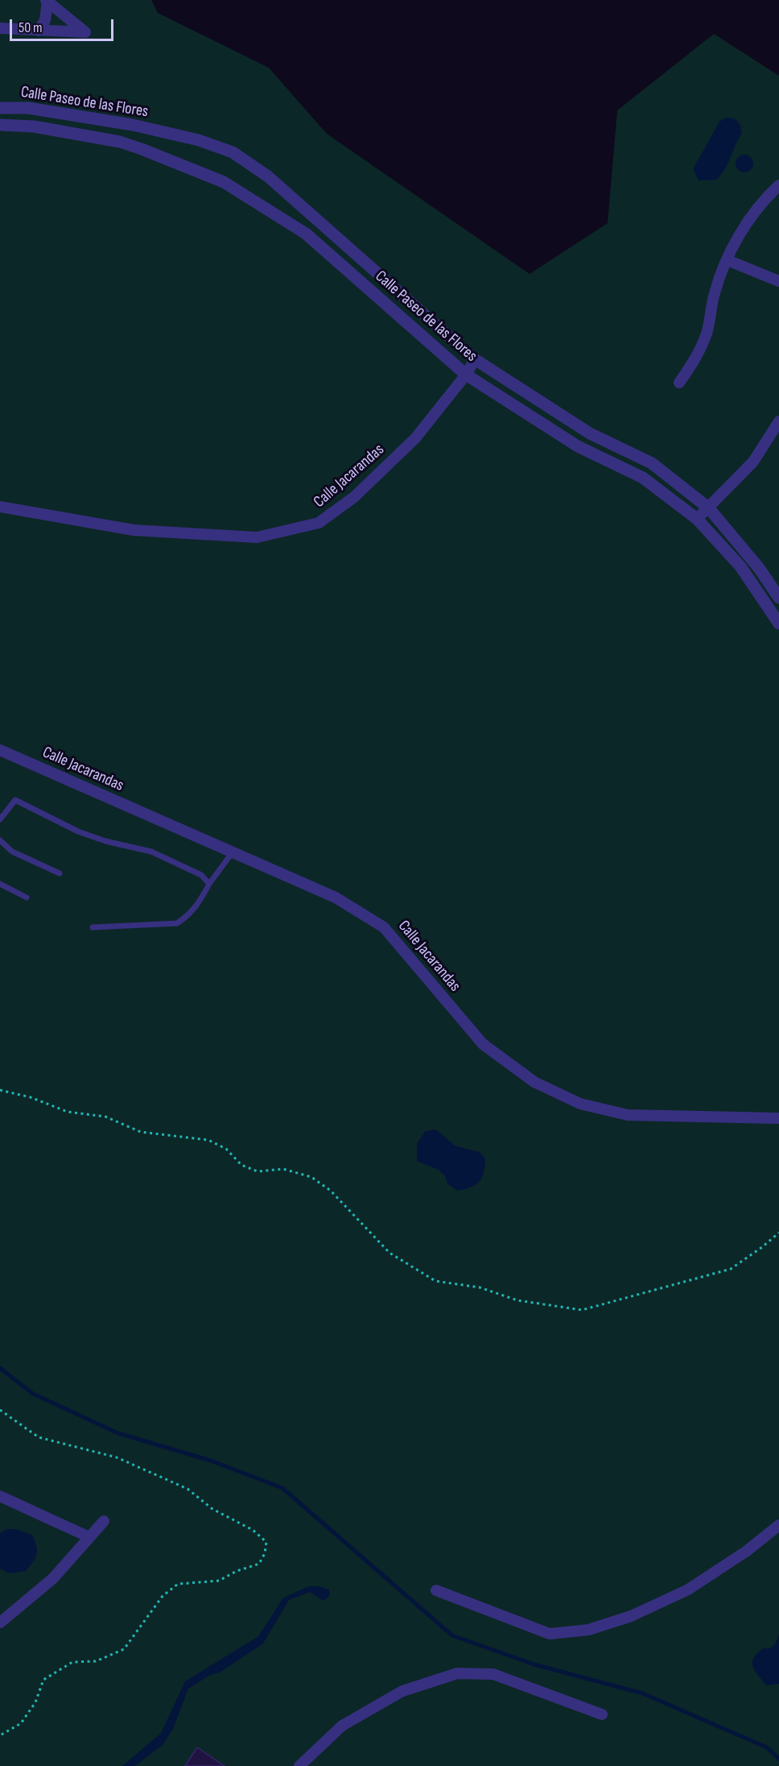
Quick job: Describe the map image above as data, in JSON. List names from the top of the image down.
{
  "streets": {
    "street": ["Calle Paseo de las Flores", "Calle Jacarandas"]
  },
  "crossings": [
    ["Calle Paseo de las Flores", "Calle Jacarandas"]
  ],
  "scale_bar": "50 m"
}
